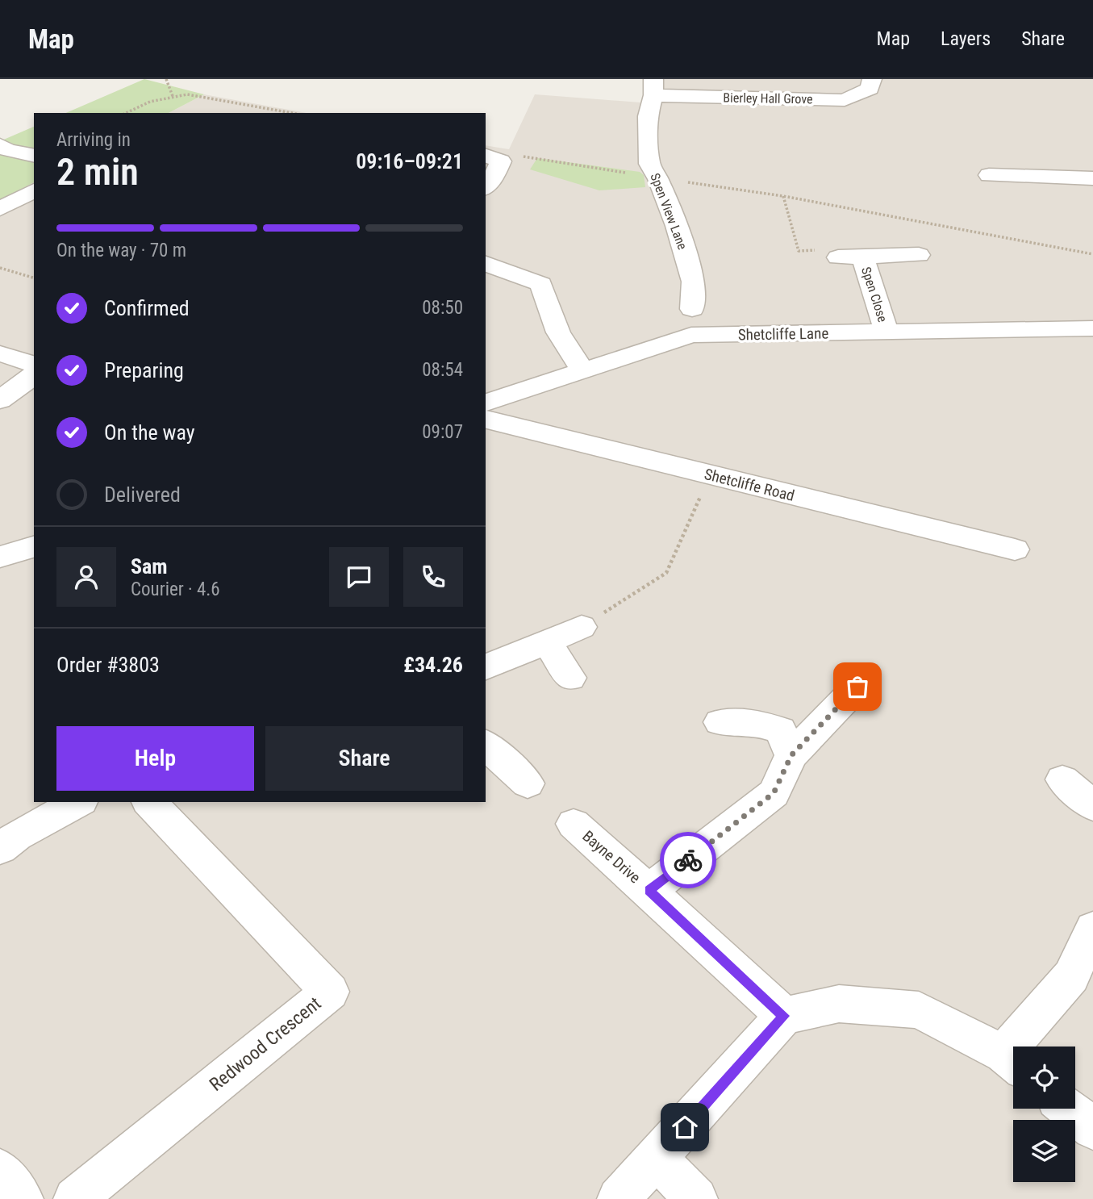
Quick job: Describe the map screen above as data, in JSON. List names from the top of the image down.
{
  "streets": {
    "street": [
      "Bierley Hall Grove",
      "Spen View Lane",
      "Spen Close",
      "Shetcliffe Lane",
      "Shetcliffe Road",
      "Bayne Drive",
      "Redwood Crescent"
    ]
  },
  "crossings": [
    ["Bierley Hall Grove", "Spen View Lane"],
    ["Spen Close", "Shetcliffe Lane"]
  ],
  "page": {
    "header": "Map",
    "nav": ["Map", "Layers", "Share"],
    "heading": ["2 min", "Arriving in", "09:16–09:21"],
    "panel": [
      "Sam",
      "Courier · 4.6",
      "Order #3803",
      "£34.26"
    ],
    "bar": "On the way · 70 m",
    "list": [
      ["Confirmed", "08:50"],
      ["Preparing", "08:54"],
      ["On the way", "09:07"],
      "Delivered"
    ],
    "buttons": ["Help", "Share"]
  }
}
